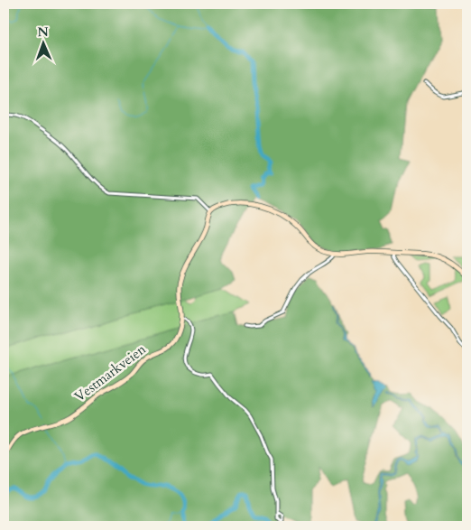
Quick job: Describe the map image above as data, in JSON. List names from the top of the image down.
{
  "streets": {
    "street": ["Vestmarkveien"]
  },
  "north": "top"
}
